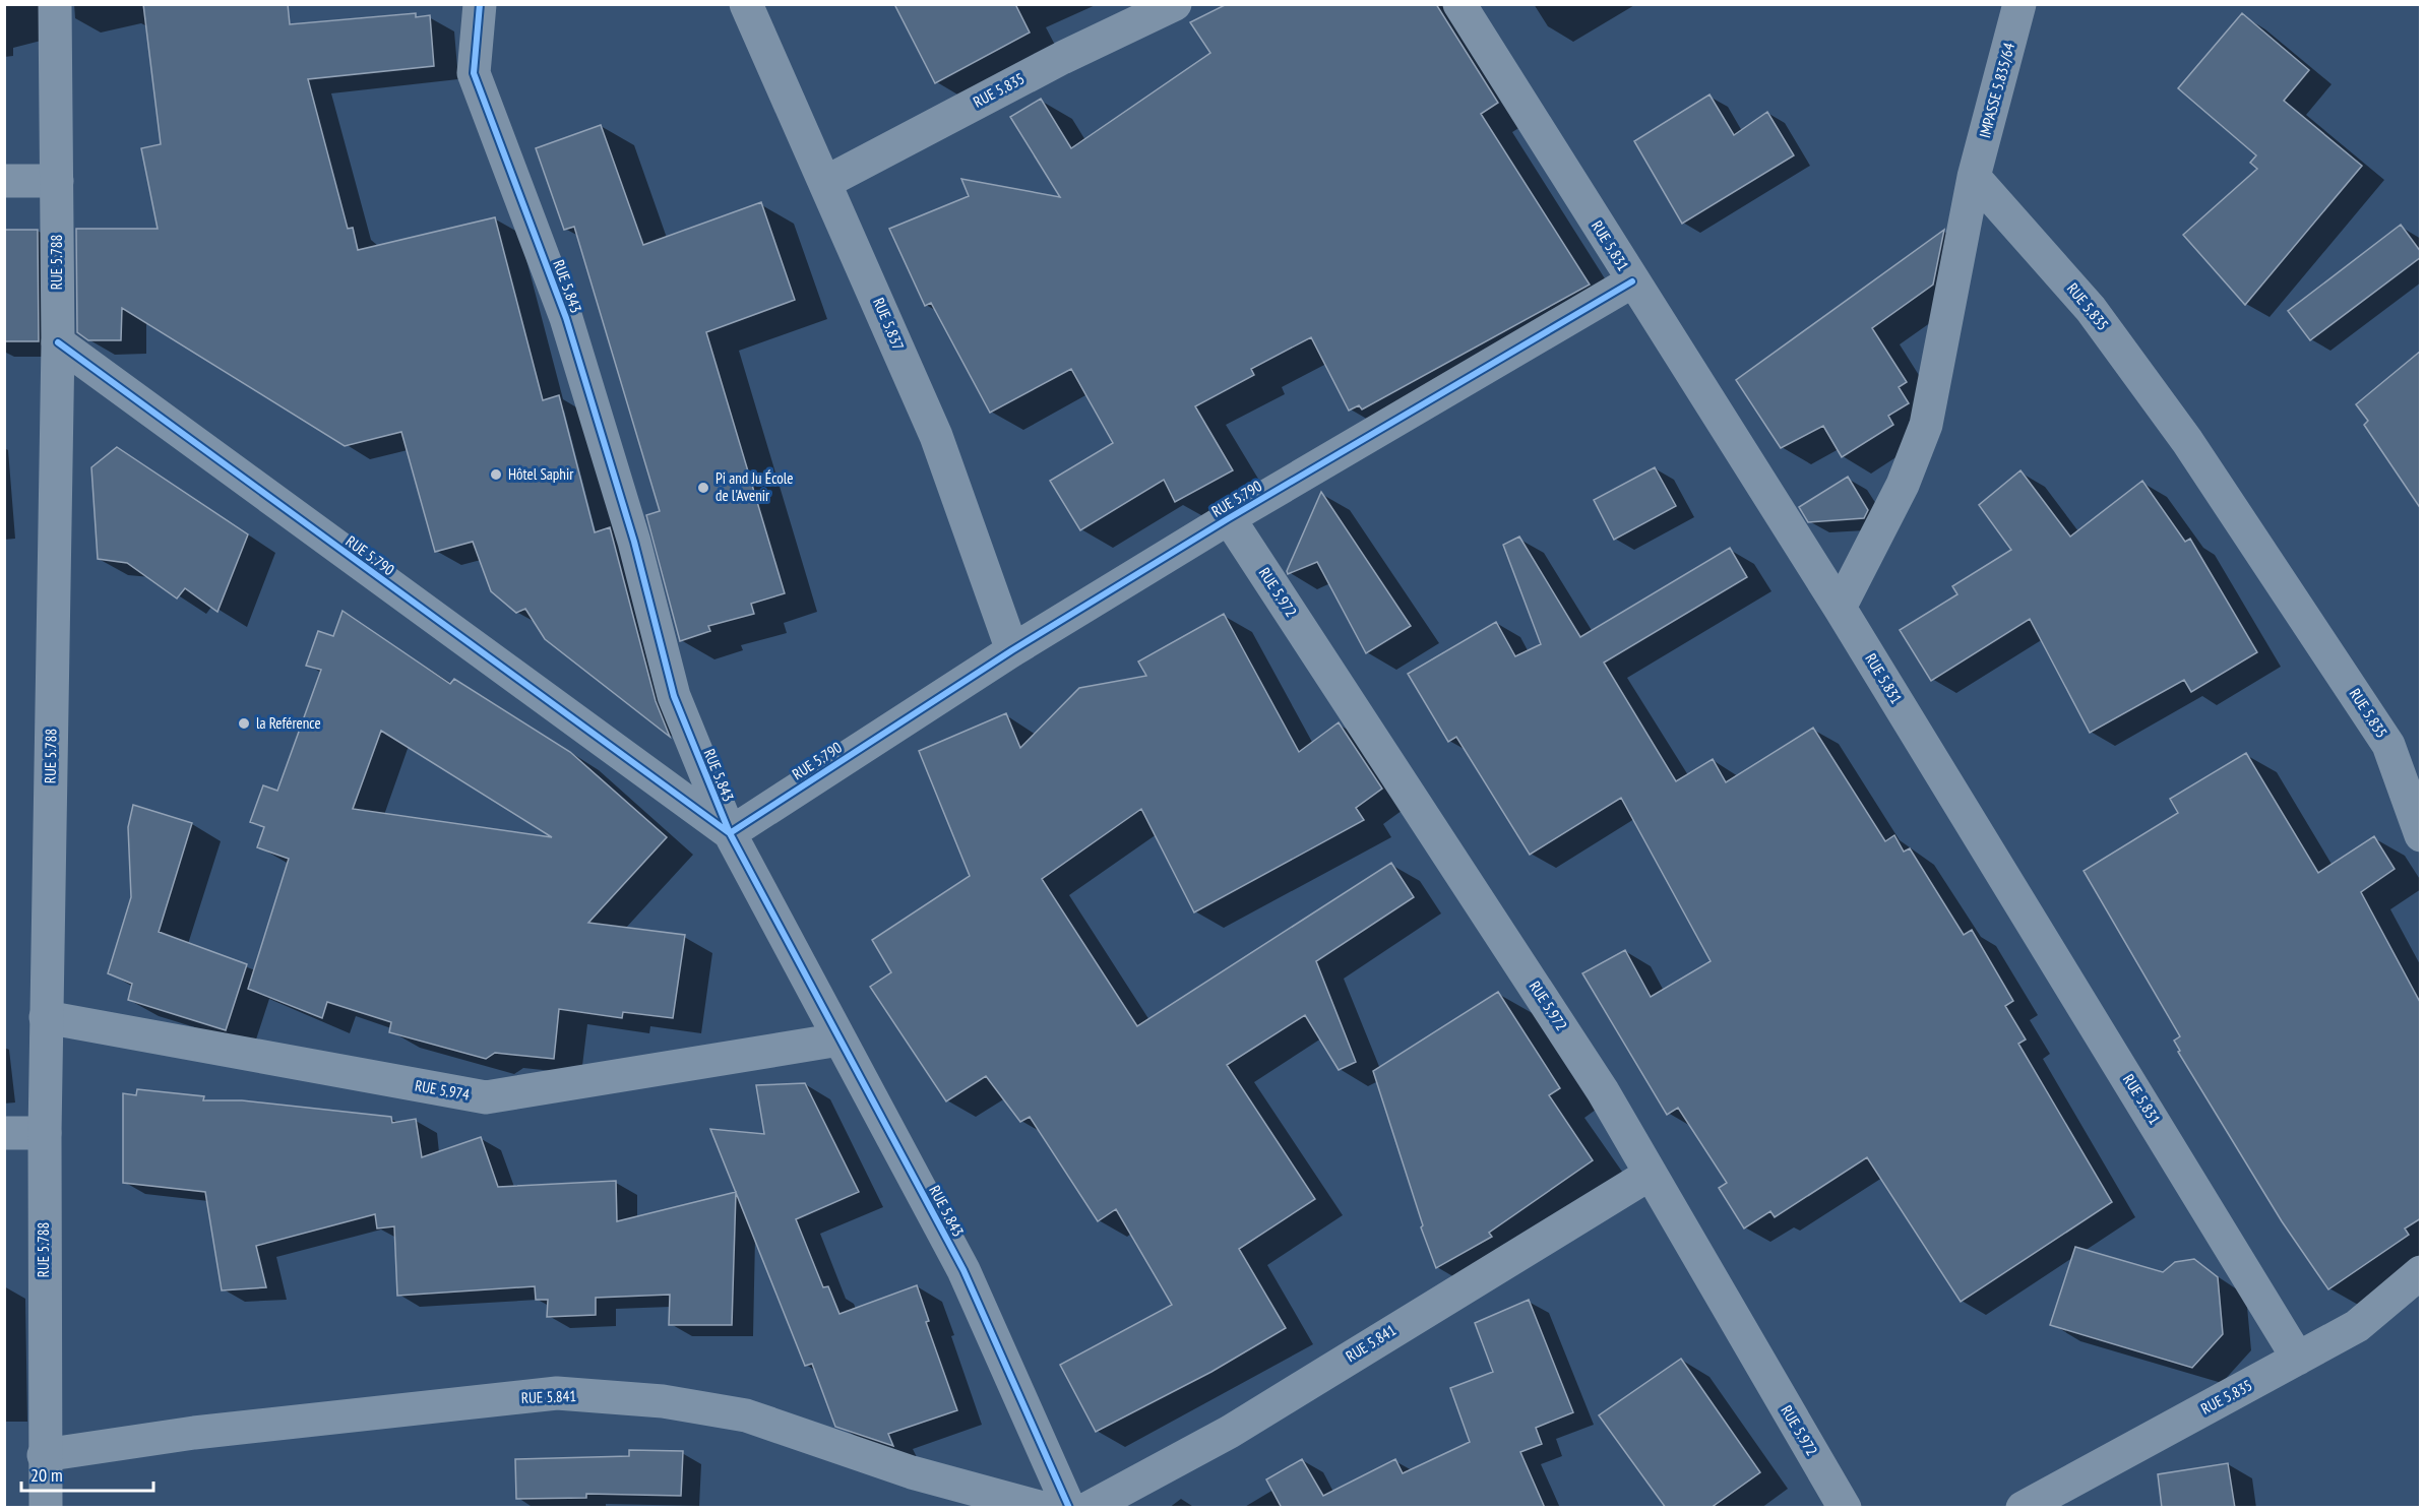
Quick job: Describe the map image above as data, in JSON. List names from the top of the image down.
{
  "streets": {
    "street": [
      "RUE 5.835",
      "IMPASSE 5.835/64",
      "RUE 5.831",
      "RUE 5.788",
      "RUE 5.843",
      "RUE 5.837",
      "RUE 5.790",
      "RUE 5.972",
      "RUE 5.974",
      "RUE 5.841"
    ]
  },
  "crossings": [
    ["RUE 5.835", "IMPASSE 5.835/64"],
    ["RUE 5.835", "RUE 5.831"],
    ["RUE 5.835", "RUE 5.837"],
    ["RUE 5.831", "RUE 5.790"],
    ["RUE 5.788", "RUE 5.790"],
    ["RUE 5.788", "RUE 5.974"],
    ["RUE 5.788", "RUE 5.841"],
    ["RUE 5.843", "RUE 5.790"],
    ["RUE 5.843", "RUE 5.974"],
    ["RUE 5.837", "RUE 5.790"],
    ["RUE 5.790", "RUE 5.972"],
    ["RUE 5.972", "RUE 5.841"]
  ],
  "places": ["Hôtel Saphir", "Pi and Ju École de l'Avenir", "la Reférence"],
  "scale_bar": "20 m"
}
